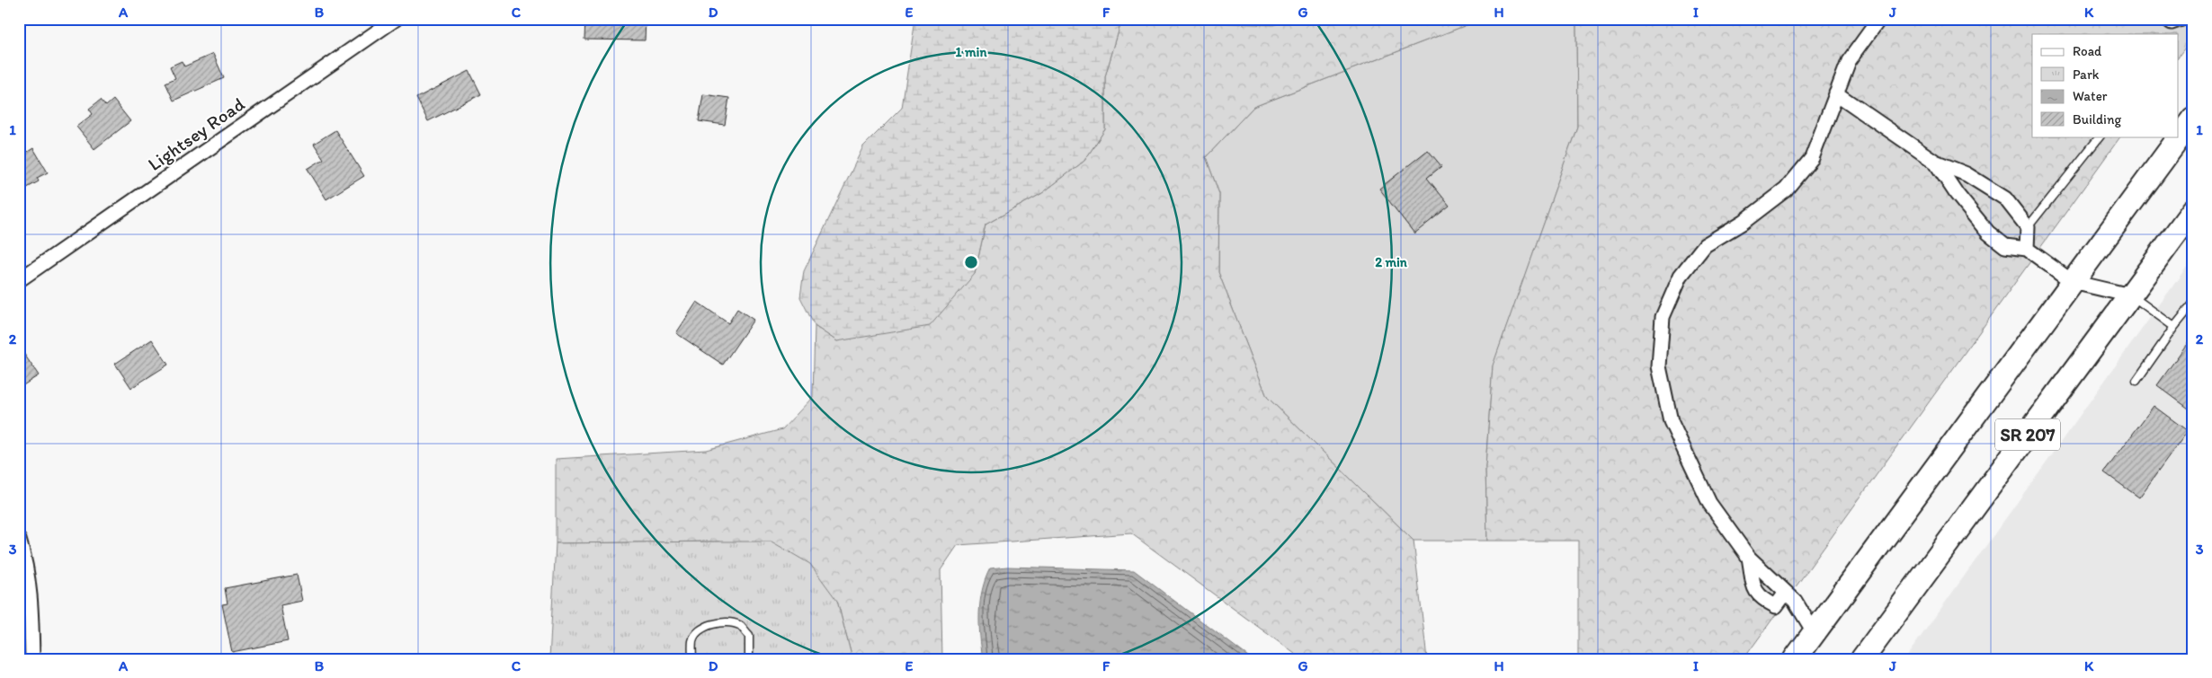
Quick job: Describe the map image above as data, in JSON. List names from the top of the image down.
{
  "streets": {
    "highway": ["SR 207"],
    "street": ["Lightsey Road"]
  },
  "legend": [
    "Road",
    "Park",
    "Water",
    "Building"
  ],
  "grid": {
    "columns": [
      "A",
      "B",
      "C",
      "D",
      "E",
      "F",
      "G",
      "H",
      "I",
      "J",
      "K"
    ],
    "rows": ["1", "2", "3"]
  },
  "rings": ["1 min", "2 min"]
}
